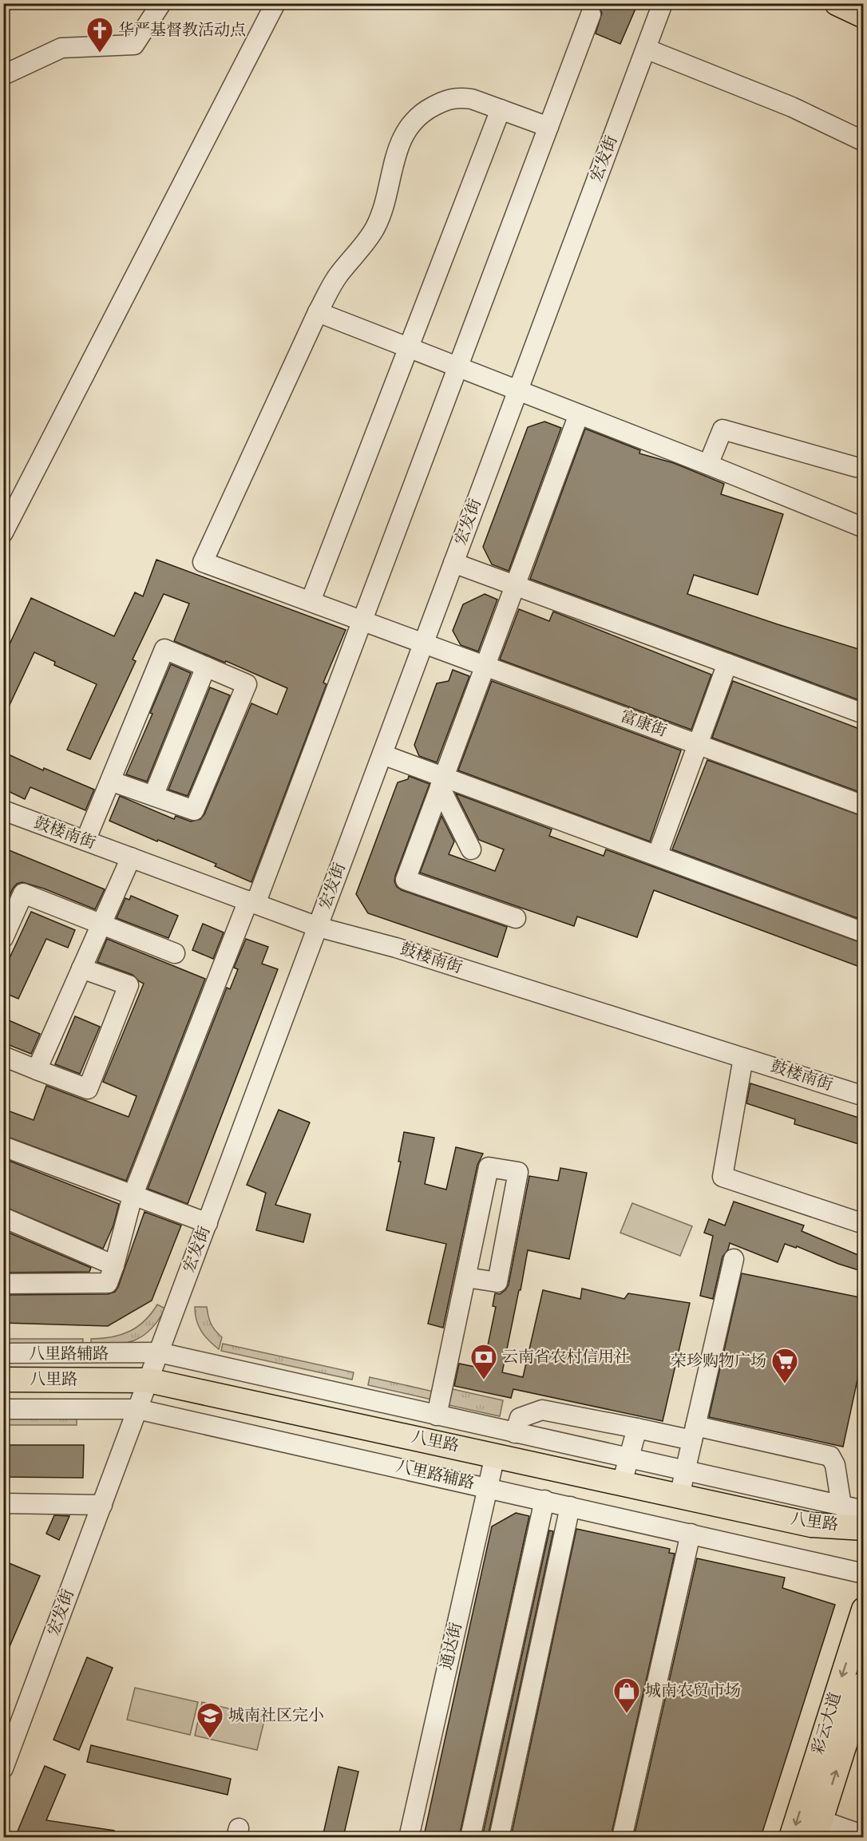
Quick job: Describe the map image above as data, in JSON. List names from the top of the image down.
{
  "streets": {
    "main road": ["八里路", "彩云大道"],
    "street": [
      "宏发街",
      "富康街",
      "鼓楼南街",
      "八里路辅路",
      "通达街"
    ]
  },
  "crossings": [
    ["宏发街", "富康街"],
    ["宏发街", "鼓楼南街"],
    ["宏发街", "八里路辅路"],
    ["宏发街", "八里路"],
    ["八里路辅路", "通达街"],
    ["八里路", "通达街"]
  ],
  "places": {
    "church": ["华严基督教活动点"],
    "bank": ["云南省农村信用社"],
    "supermarket": ["荣珍购物广场"],
    "shop": ["城南农贸市场"],
    "school or university": ["城南社区完小"]
  }
}
